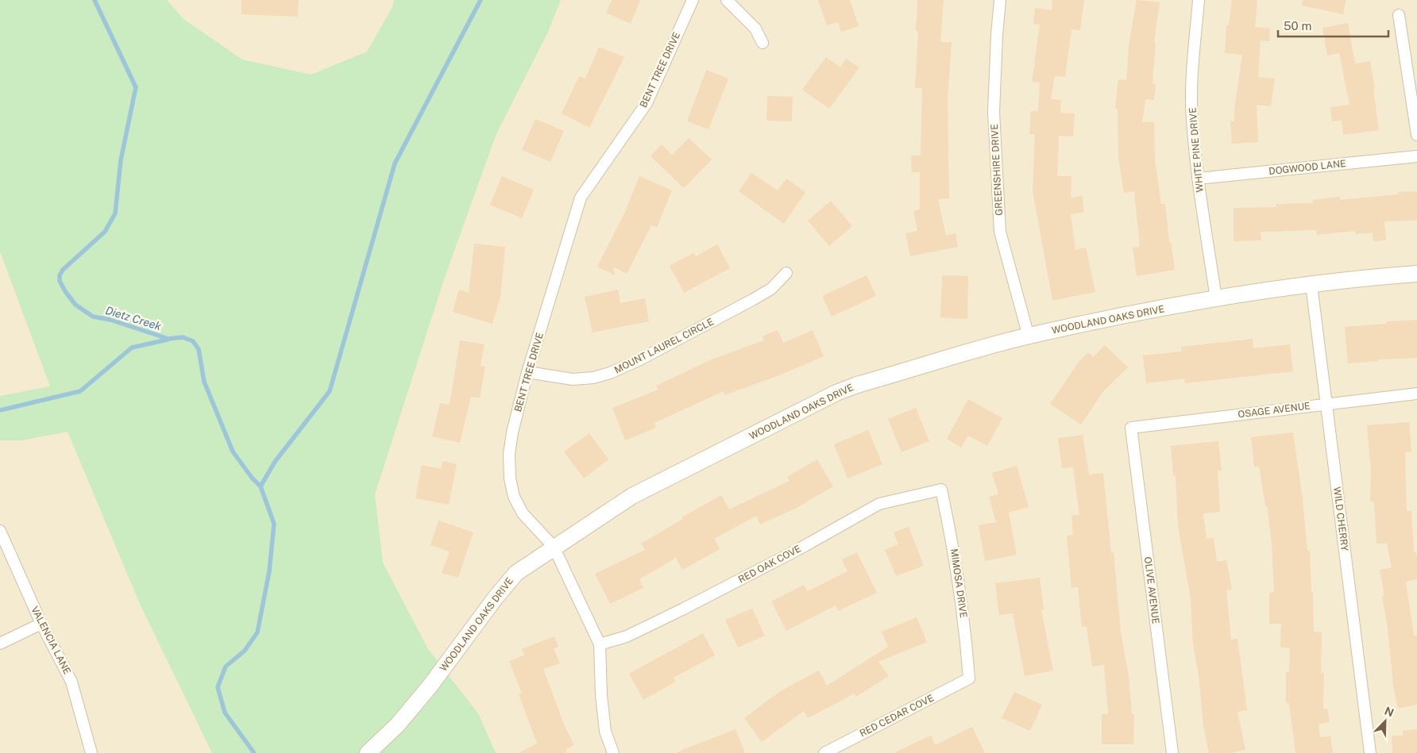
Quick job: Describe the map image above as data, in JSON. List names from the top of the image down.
{
  "streets": {
    "street": [
      "BENT TREE DRIVE",
      "WHITE PINE DRIVE",
      "DOGWOOD LANE",
      "GREENSHIRE DRIVE",
      "WOODLAND OAKS DRIVE",
      "MOUNT LAUREL CIRCLE",
      "OSAGE AVENUE",
      "WILD CHERRY",
      "RED OAK COVE",
      "MIMOSA DRIVE",
      "OLIVE AVENUE",
      "VALENCIA LANE",
      "RED CEDAR COVE"
    ]
  },
  "crossings": [
    ["BENT TREE DRIVE", "WOODLAND OAKS DRIVE"],
    ["BENT TREE DRIVE", "MOUNT LAUREL CIRCLE"],
    ["BENT TREE DRIVE", "RED OAK COVE"],
    ["WHITE PINE DRIVE", "DOGWOOD LANE"],
    ["WHITE PINE DRIVE", "WOODLAND OAKS DRIVE"],
    ["GREENSHIRE DRIVE", "WOODLAND OAKS DRIVE"],
    ["WOODLAND OAKS DRIVE", "WILD CHERRY"],
    ["OSAGE AVENUE", "WILD CHERRY"],
    ["OSAGE AVENUE", "OLIVE AVENUE"],
    ["RED OAK COVE", "MIMOSA DRIVE"],
    ["MIMOSA DRIVE", "RED CEDAR COVE"]
  ],
  "water": ["Dietz Creek"],
  "scale_bar": "50 m",
  "north": "top right"
}
